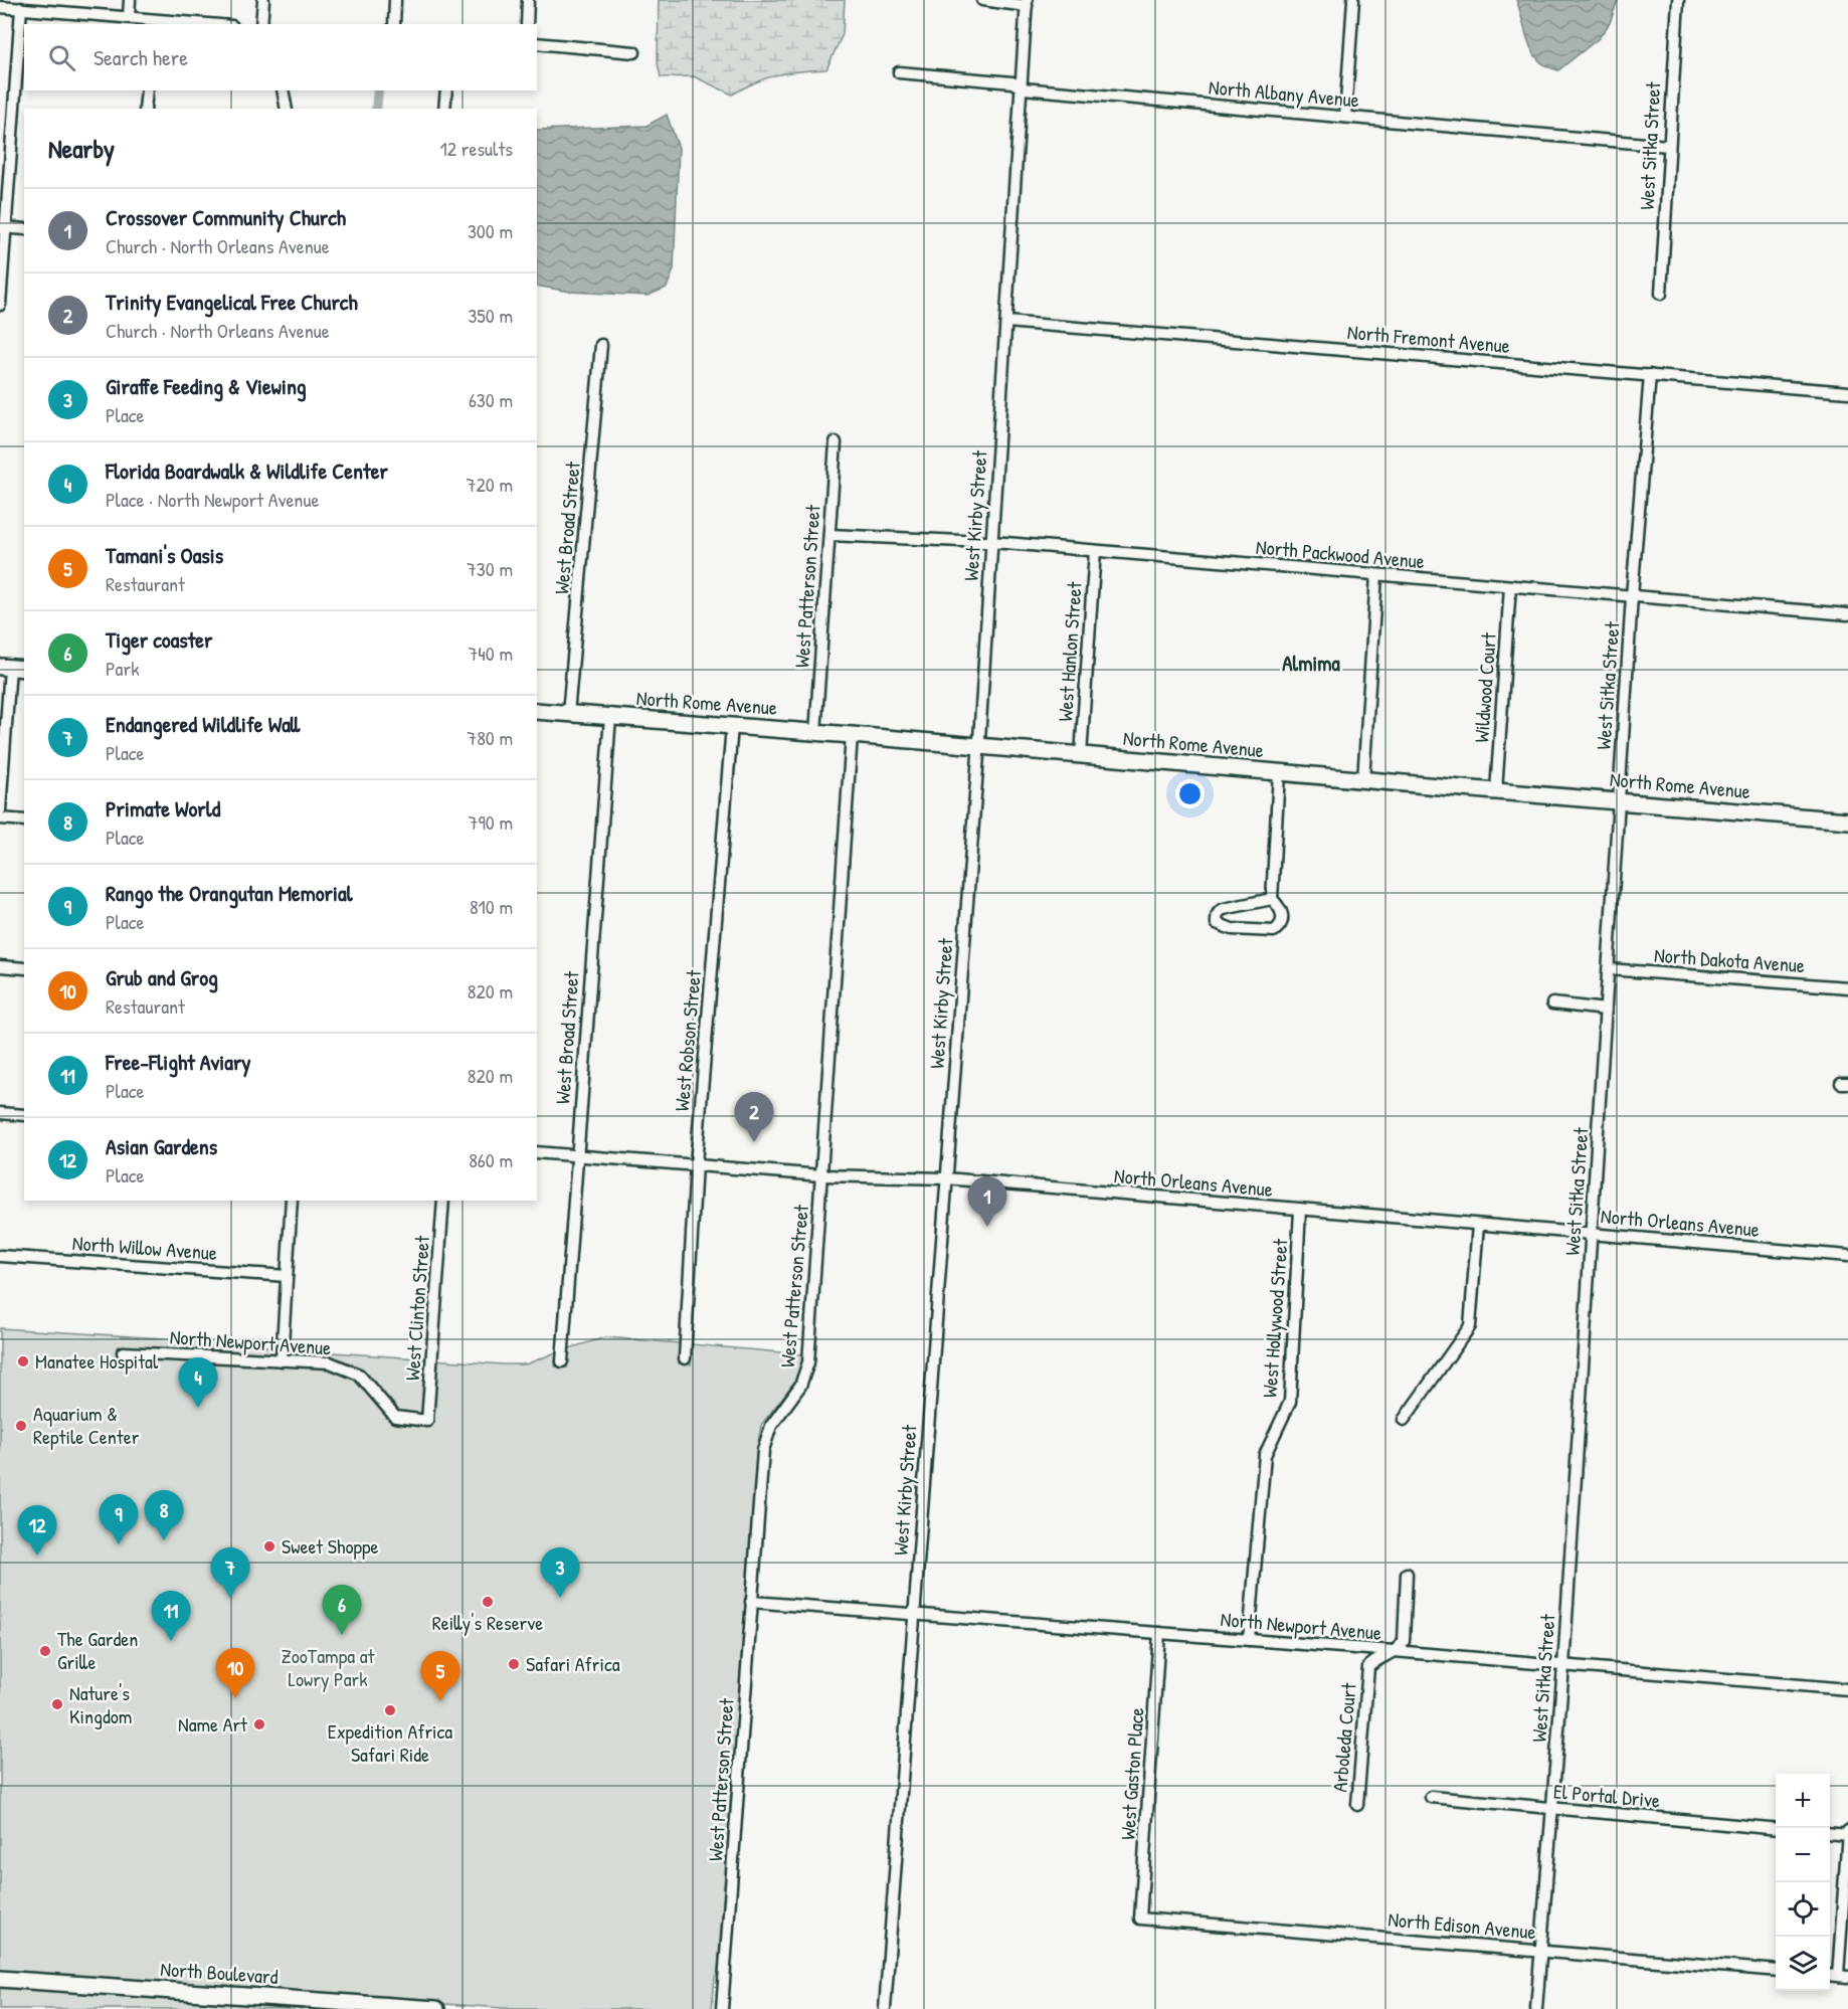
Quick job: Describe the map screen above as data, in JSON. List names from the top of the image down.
{
  "streets": {
    "street": [
      "North Albany Avenue",
      "West Sitka Street",
      "North Fremont Avenue",
      "West Kirby Street",
      "West Broad Street",
      "North Packwood Avenue",
      "West Patterson Street",
      "West Hanlon Street",
      "Wildwood Court",
      "North Rome Avenue",
      "North Dakota Avenue",
      "West Robson Street",
      "North Orleans Avenue",
      "North Willow Avenue",
      "West Clinton Street",
      "West Hollywood Street",
      "North Newport Avenue",
      "Arboleda Court",
      "West Gaston Place",
      "El Portal Drive",
      "North Edison Avenue",
      "North Boulevard"
    ]
  },
  "crossings": [
    ["North Albany Avenue", "West Sitka Street"],
    ["North Albany Avenue", "West Kirby Street"],
    ["West Sitka Street", "North Fremont Avenue"],
    ["West Sitka Street", "North Packwood Avenue"],
    ["West Sitka Street", "North Rome Avenue"],
    ["West Sitka Street", "North Dakota Avenue"],
    ["West Sitka Street", "North Orleans Avenue"],
    ["West Sitka Street", "North Newport Avenue"],
    ["West Sitka Street", "El Portal Drive"],
    ["West Sitka Street", "North Edison Avenue"],
    ["North Fremont Avenue", "West Kirby Street"],
    ["West Kirby Street", "North Packwood Avenue"],
    ["West Kirby Street", "North Rome Avenue"],
    ["West Kirby Street", "North Orleans Avenue"],
    ["West Kirby Street", "North Newport Avenue"],
    ["West Broad Street", "North Rome Avenue"],
    ["West Broad Street", "North Orleans Avenue"],
    ["North Packwood Avenue", "West Patterson Street"],
    ["North Packwood Avenue", "West Hanlon Street"],
    ["North Packwood Avenue", "Wildwood Court"],
    ["West Patterson Street", "North Rome Avenue"],
    ["West Patterson Street", "North Orleans Avenue"],
    ["West Patterson Street", "North Newport Avenue"],
    ["West Hanlon Street", "North Rome Avenue"],
    ["Wildwood Court", "North Rome Avenue"],
    ["North Rome Avenue", "West Robson Street"],
    ["West Robson Street", "North Orleans Avenue"],
    ["North Orleans Avenue", "West Hollywood Street"],
    ["West Clinton Street", "North Newport Avenue"],
    ["West Hollywood Street", "North Newport Avenue"],
    ["North Newport Avenue", "Arboleda Court"],
    ["North Newport Avenue", "West Gaston Place"],
    ["West Gaston Place", "North Edison Avenue"]
  ],
  "districts": ["Almima"],
  "parks": ["ZooTampa at Lowry Park"],
  "places": [
    "Manatee Hospital",
    "Aquarium & Reptile Center",
    "Sweet Shoppe",
    "Reilly's Reserve",
    "The Garden Grille",
    "Safari Africa",
    "Nature's Kingdom",
    "Expedition Africa Safari Ride",
    "Name Art"
  ],
  "page": {
    "search": "Search here",
    "heading": ["Nearby", "12 results"],
    "list": [
      {
        "mark": "1",
        "name": "Crossover Community Church",
        "note": "Church · North Orleans Avenue",
        "value": "300 m"
      },
      {
        "mark": "2",
        "name": "Trinity Evangelical Free Church",
        "note": "Church · North Orleans Avenue",
        "value": "350 m"
      },
      {
        "mark": "3",
        "name": "Giraffe Feeding & Viewing",
        "note": "Place",
        "value": "630 m"
      },
      {
        "mark": "4",
        "name": "Florida Boardwalk & Wildlife Center",
        "note": "Place · North Newport Avenue",
        "value": "720 m"
      },
      {
        "mark": "5",
        "name": "Tamani's Oasis",
        "note": "Restaurant",
        "value": "730 m"
      },
      {
        "mark": "6",
        "name": "Tiger coaster",
        "note": "Park",
        "value": "740 m"
      },
      {
        "mark": "7",
        "name": "Endangered Wildlife Wall",
        "note": "Place",
        "value": "780 m"
      },
      {
        "mark": "8",
        "name": "Primate World",
        "note": "Place",
        "value": "790 m"
      },
      {
        "mark": "9",
        "name": "Rango the Orangutan Memorial",
        "note": "Place",
        "value": "810 m"
      },
      {
        "mark": "10",
        "name": "Grub and Grog",
        "note": "Restaurant",
        "value": "820 m"
      },
      {
        "mark": "11",
        "name": "Free-Flight Aviary",
        "note": "Place",
        "value": "820 m"
      },
      {
        "mark": "12",
        "name": "Asian Gardens",
        "note": "Place",
        "value": "860 m"
      }
    ],
    "pins": [
      "2",
      "1",
      "4",
      "8",
      "9",
      "12",
      "3",
      "7",
      "6",
      "11",
      "10",
      "5"
    ],
    "map_buttons": ["+", "−"]
  }
}
